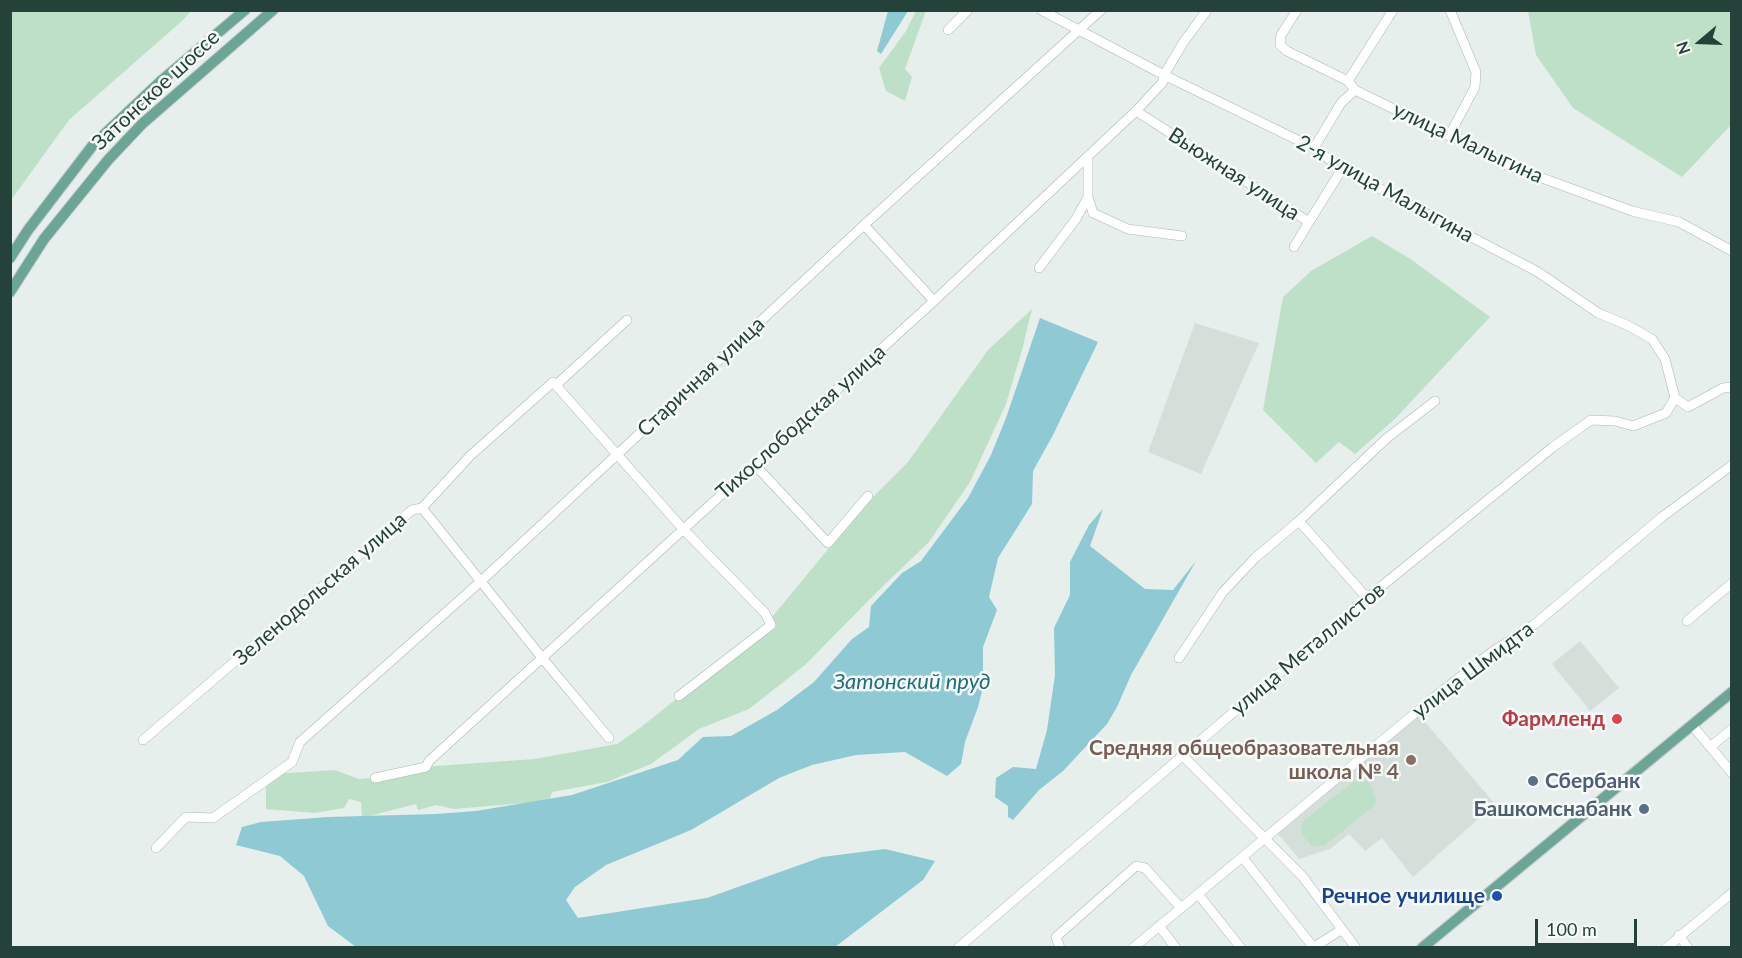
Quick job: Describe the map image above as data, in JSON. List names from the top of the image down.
{
  "streets": {
    "main road": ["Затонское шоссе"],
    "street": [
      "улица Малыгина",
      "Вьюжная улица",
      "2-я улица Малыгина",
      "Старичная улица",
      "Тихослободская улица",
      "Зеленодольская улица",
      "улица Металлистов",
      "улица Шмидта"
    ]
  },
  "crossings": [
    ["Вьюжная улица", "2-я улица Малыгина"],
    ["Вьюжная улица", "Тихослободская улица"],
    ["2-я улица Малыгина", "Старичная улица"],
    ["2-я улица Малыгина", "Тихослободская улица"],
    ["2-я улица Малыгина", "улица Металлистов"]
  ],
  "water": ["Затонский пруд"],
  "places": [
    "Фармленд",
    "Средняя общеобразовательная школа № 4",
    "Сбербанк",
    "Башкомснабанк",
    "Речное училище"
  ],
  "scale_bar": "100 m",
  "north": "left"
}
